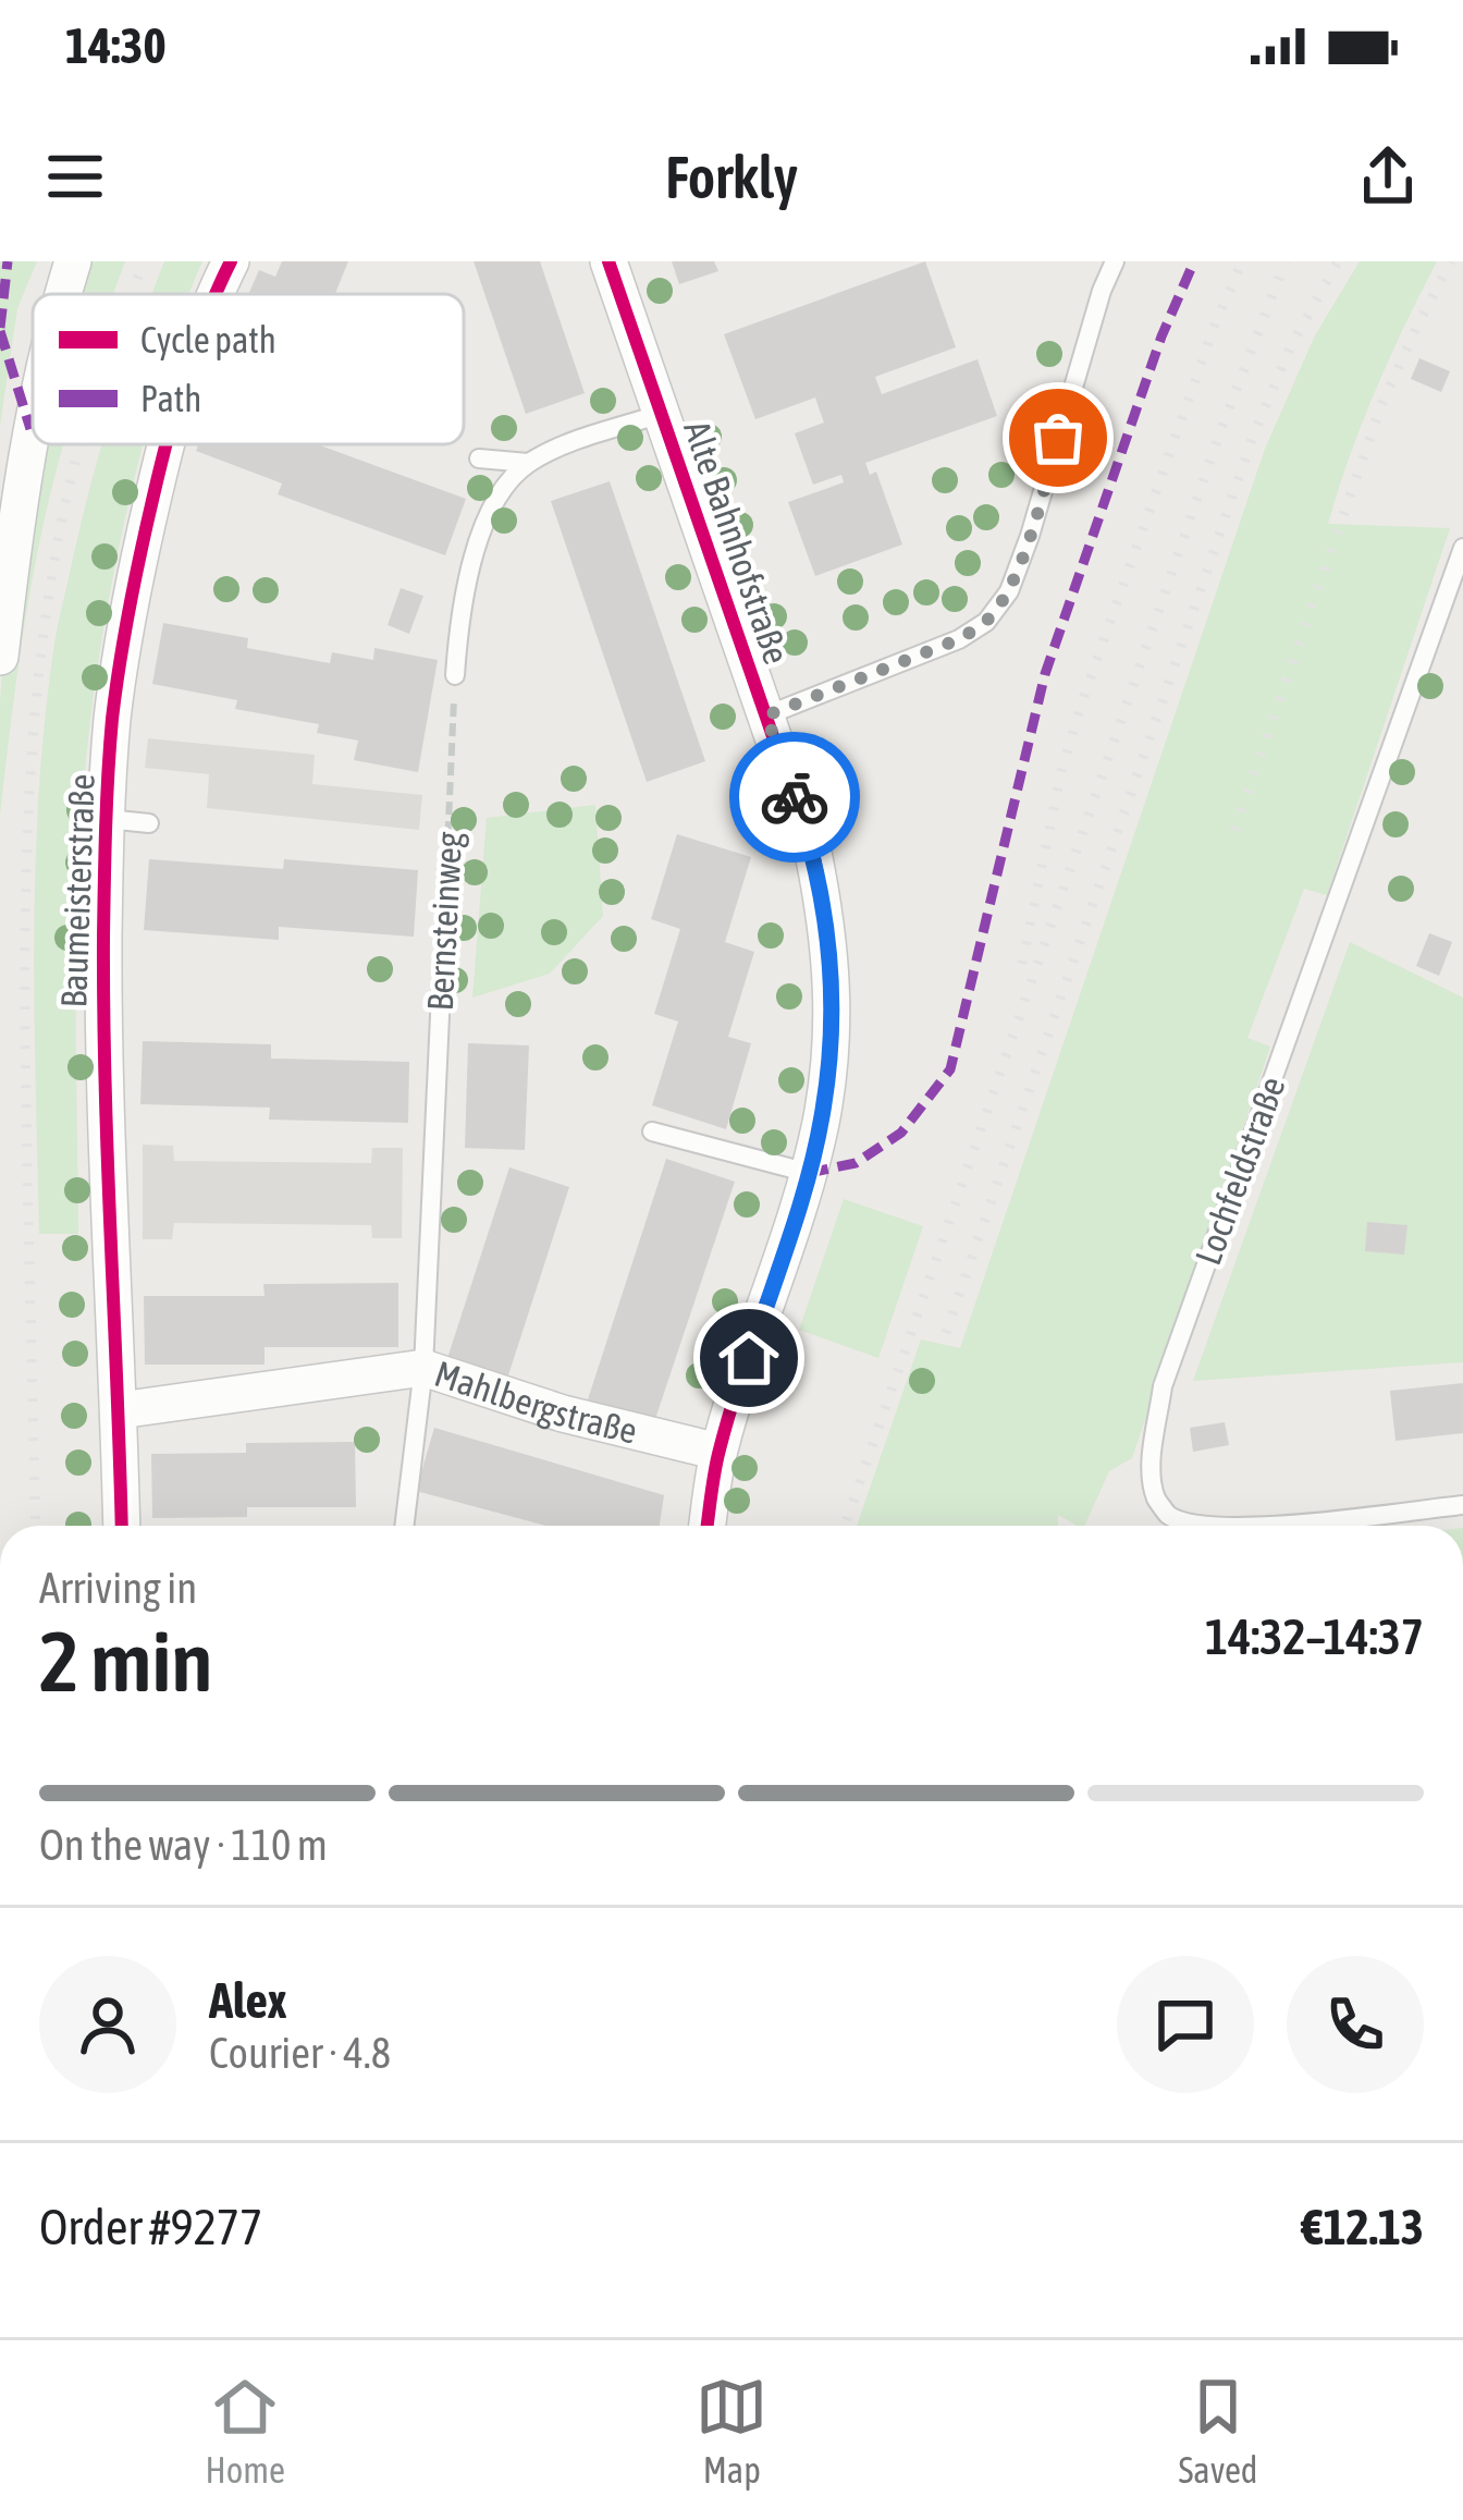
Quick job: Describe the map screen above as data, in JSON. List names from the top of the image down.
{
  "streets": {
    "street": ["Alte Bahnhofstraße", "Baumeisterstraße", "Mahlbergstraße"],
    "lane": ["Bernsteinweg", "Lochfeldstraße"]
  },
  "crossings": [
    ["Alte Bahnhofstraße", "Mahlbergstraße"],
    ["Baumeisterstraße", "Mahlbergstraße"],
    ["Bernsteinweg", "Mahlbergstraße"]
  ],
  "legend": ["Cycle path", "Path"],
  "page": {
    "status": "14:30",
    "header": "Forkly",
    "heading": ["2 min", "Arriving in", "14:32–14:37"],
    "panel": [
      "Alex",
      "Courier · 4.8",
      "Order #9277",
      "€12.13"
    ],
    "bar": "On the way · 110 m",
    "tabs": ["Home", "Map", "Saved"]
  }
}
